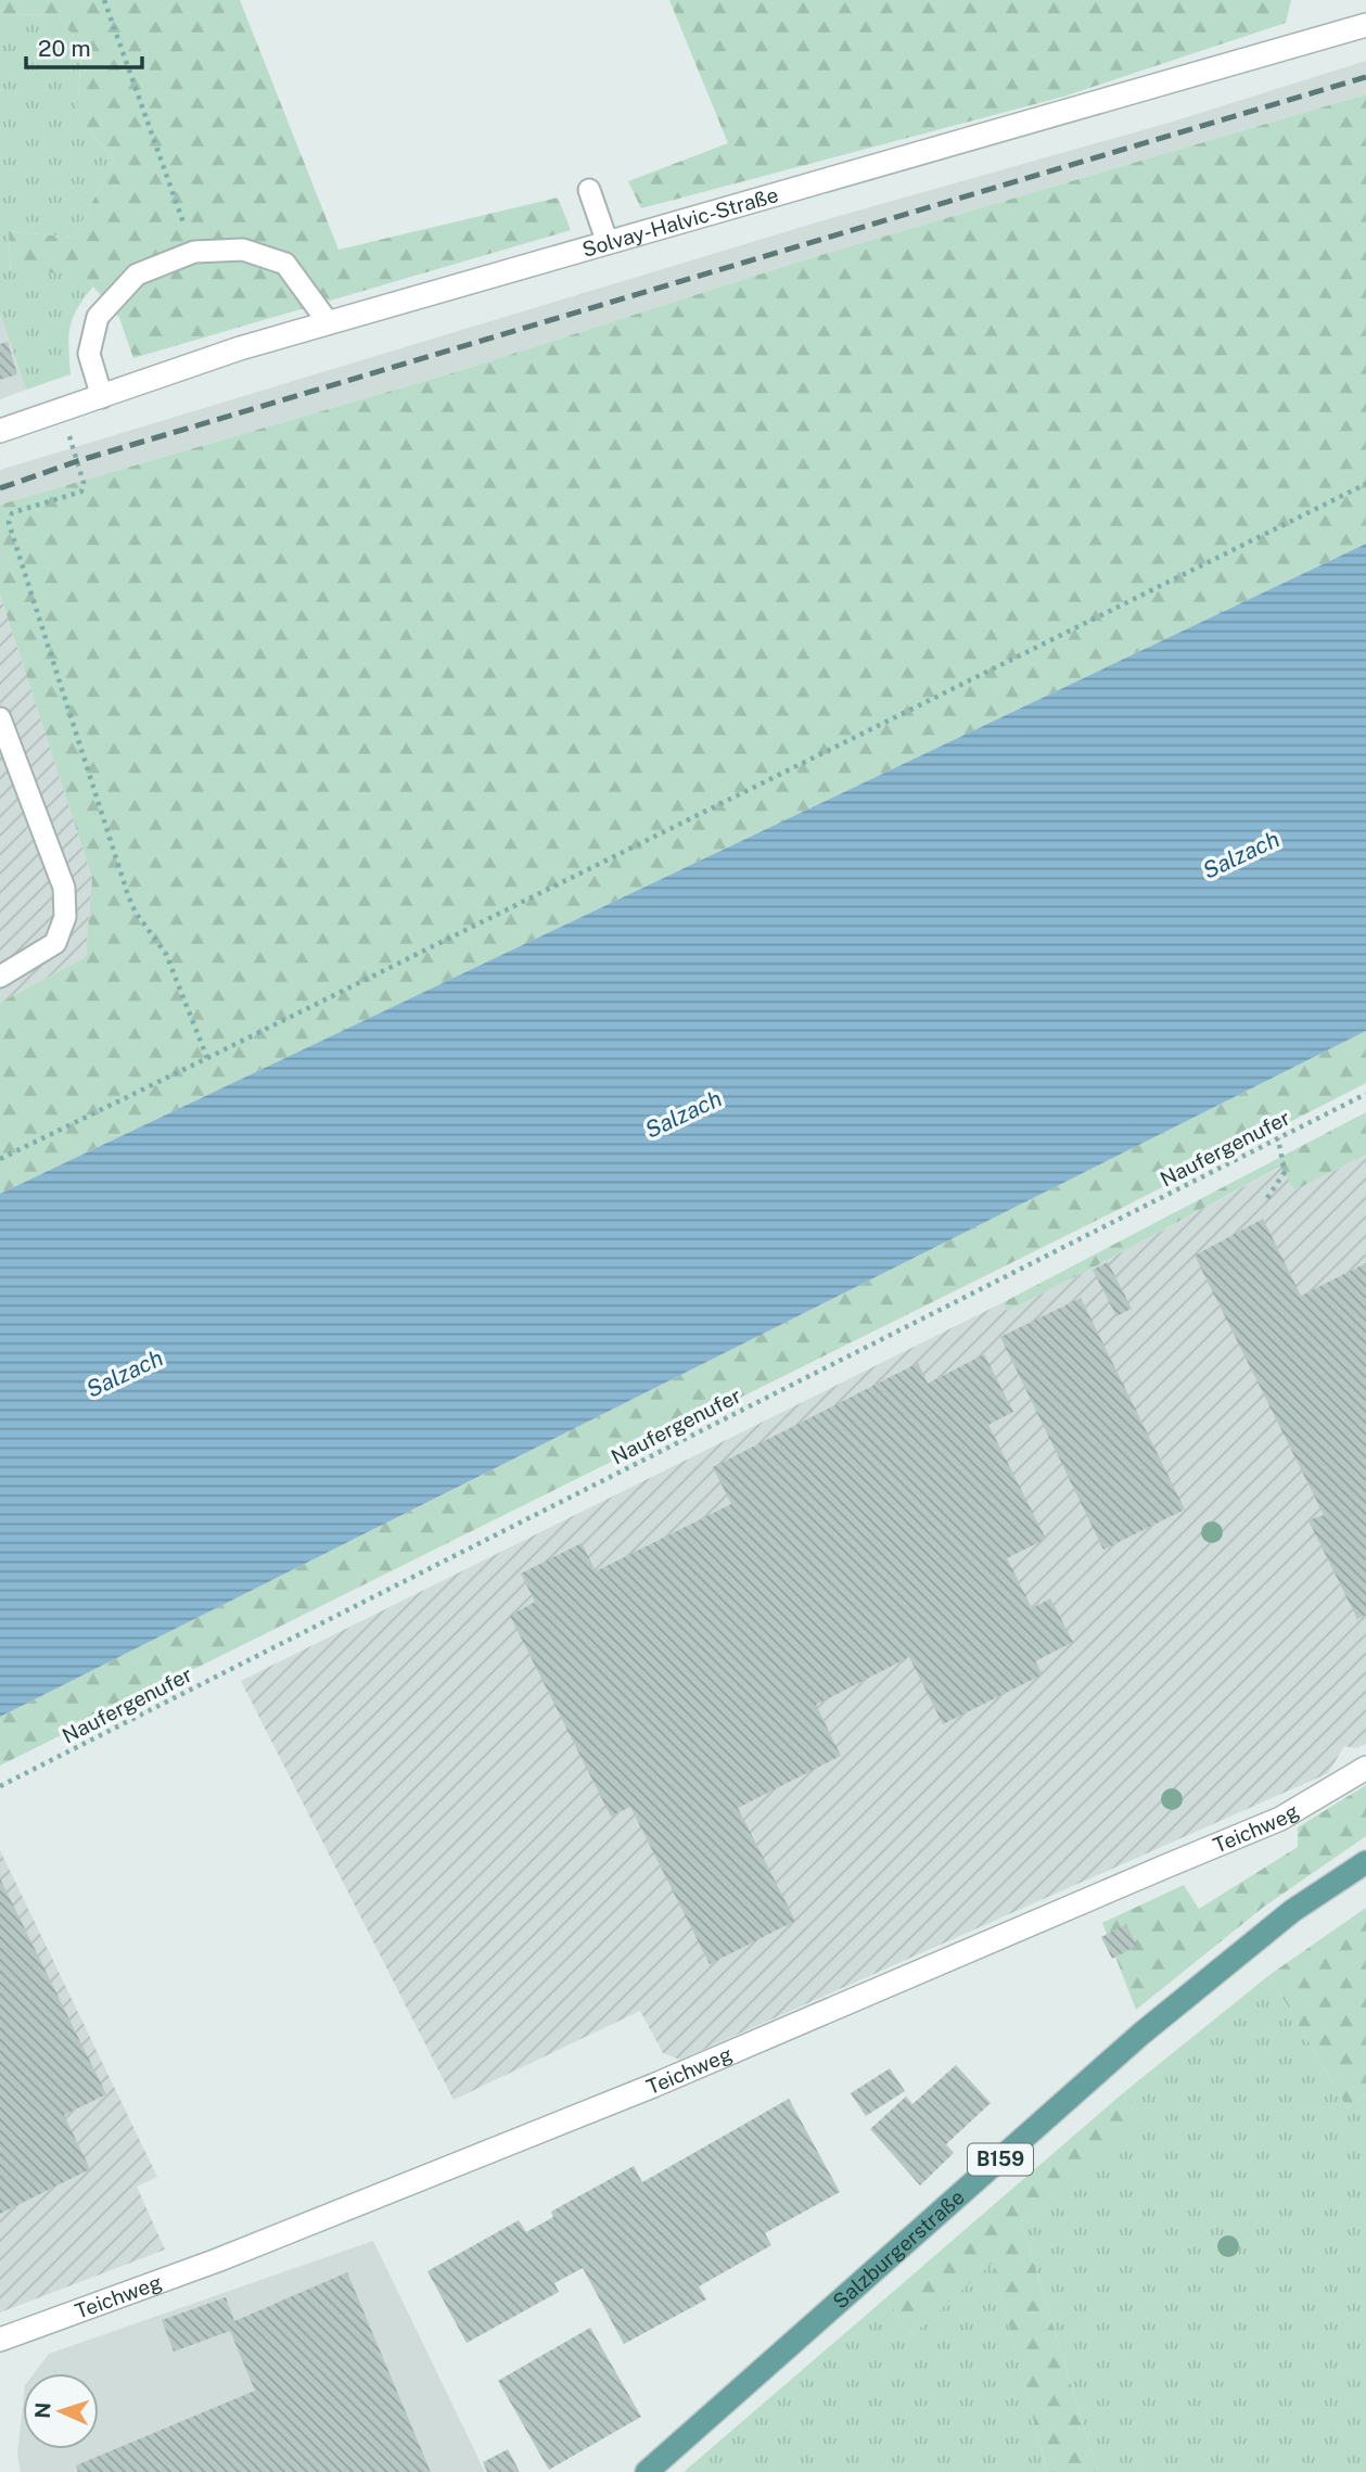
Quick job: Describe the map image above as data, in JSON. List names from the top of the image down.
{
  "streets": {
    "main road": ["B159", "Salzburgerstraße"],
    "street": ["Solvay-Halvic-Straße", "Teichweg"],
    "path": ["Naufergenufer"]
  },
  "water": ["Salzach"],
  "scale_bar": "20 m",
  "north": "left"
}
